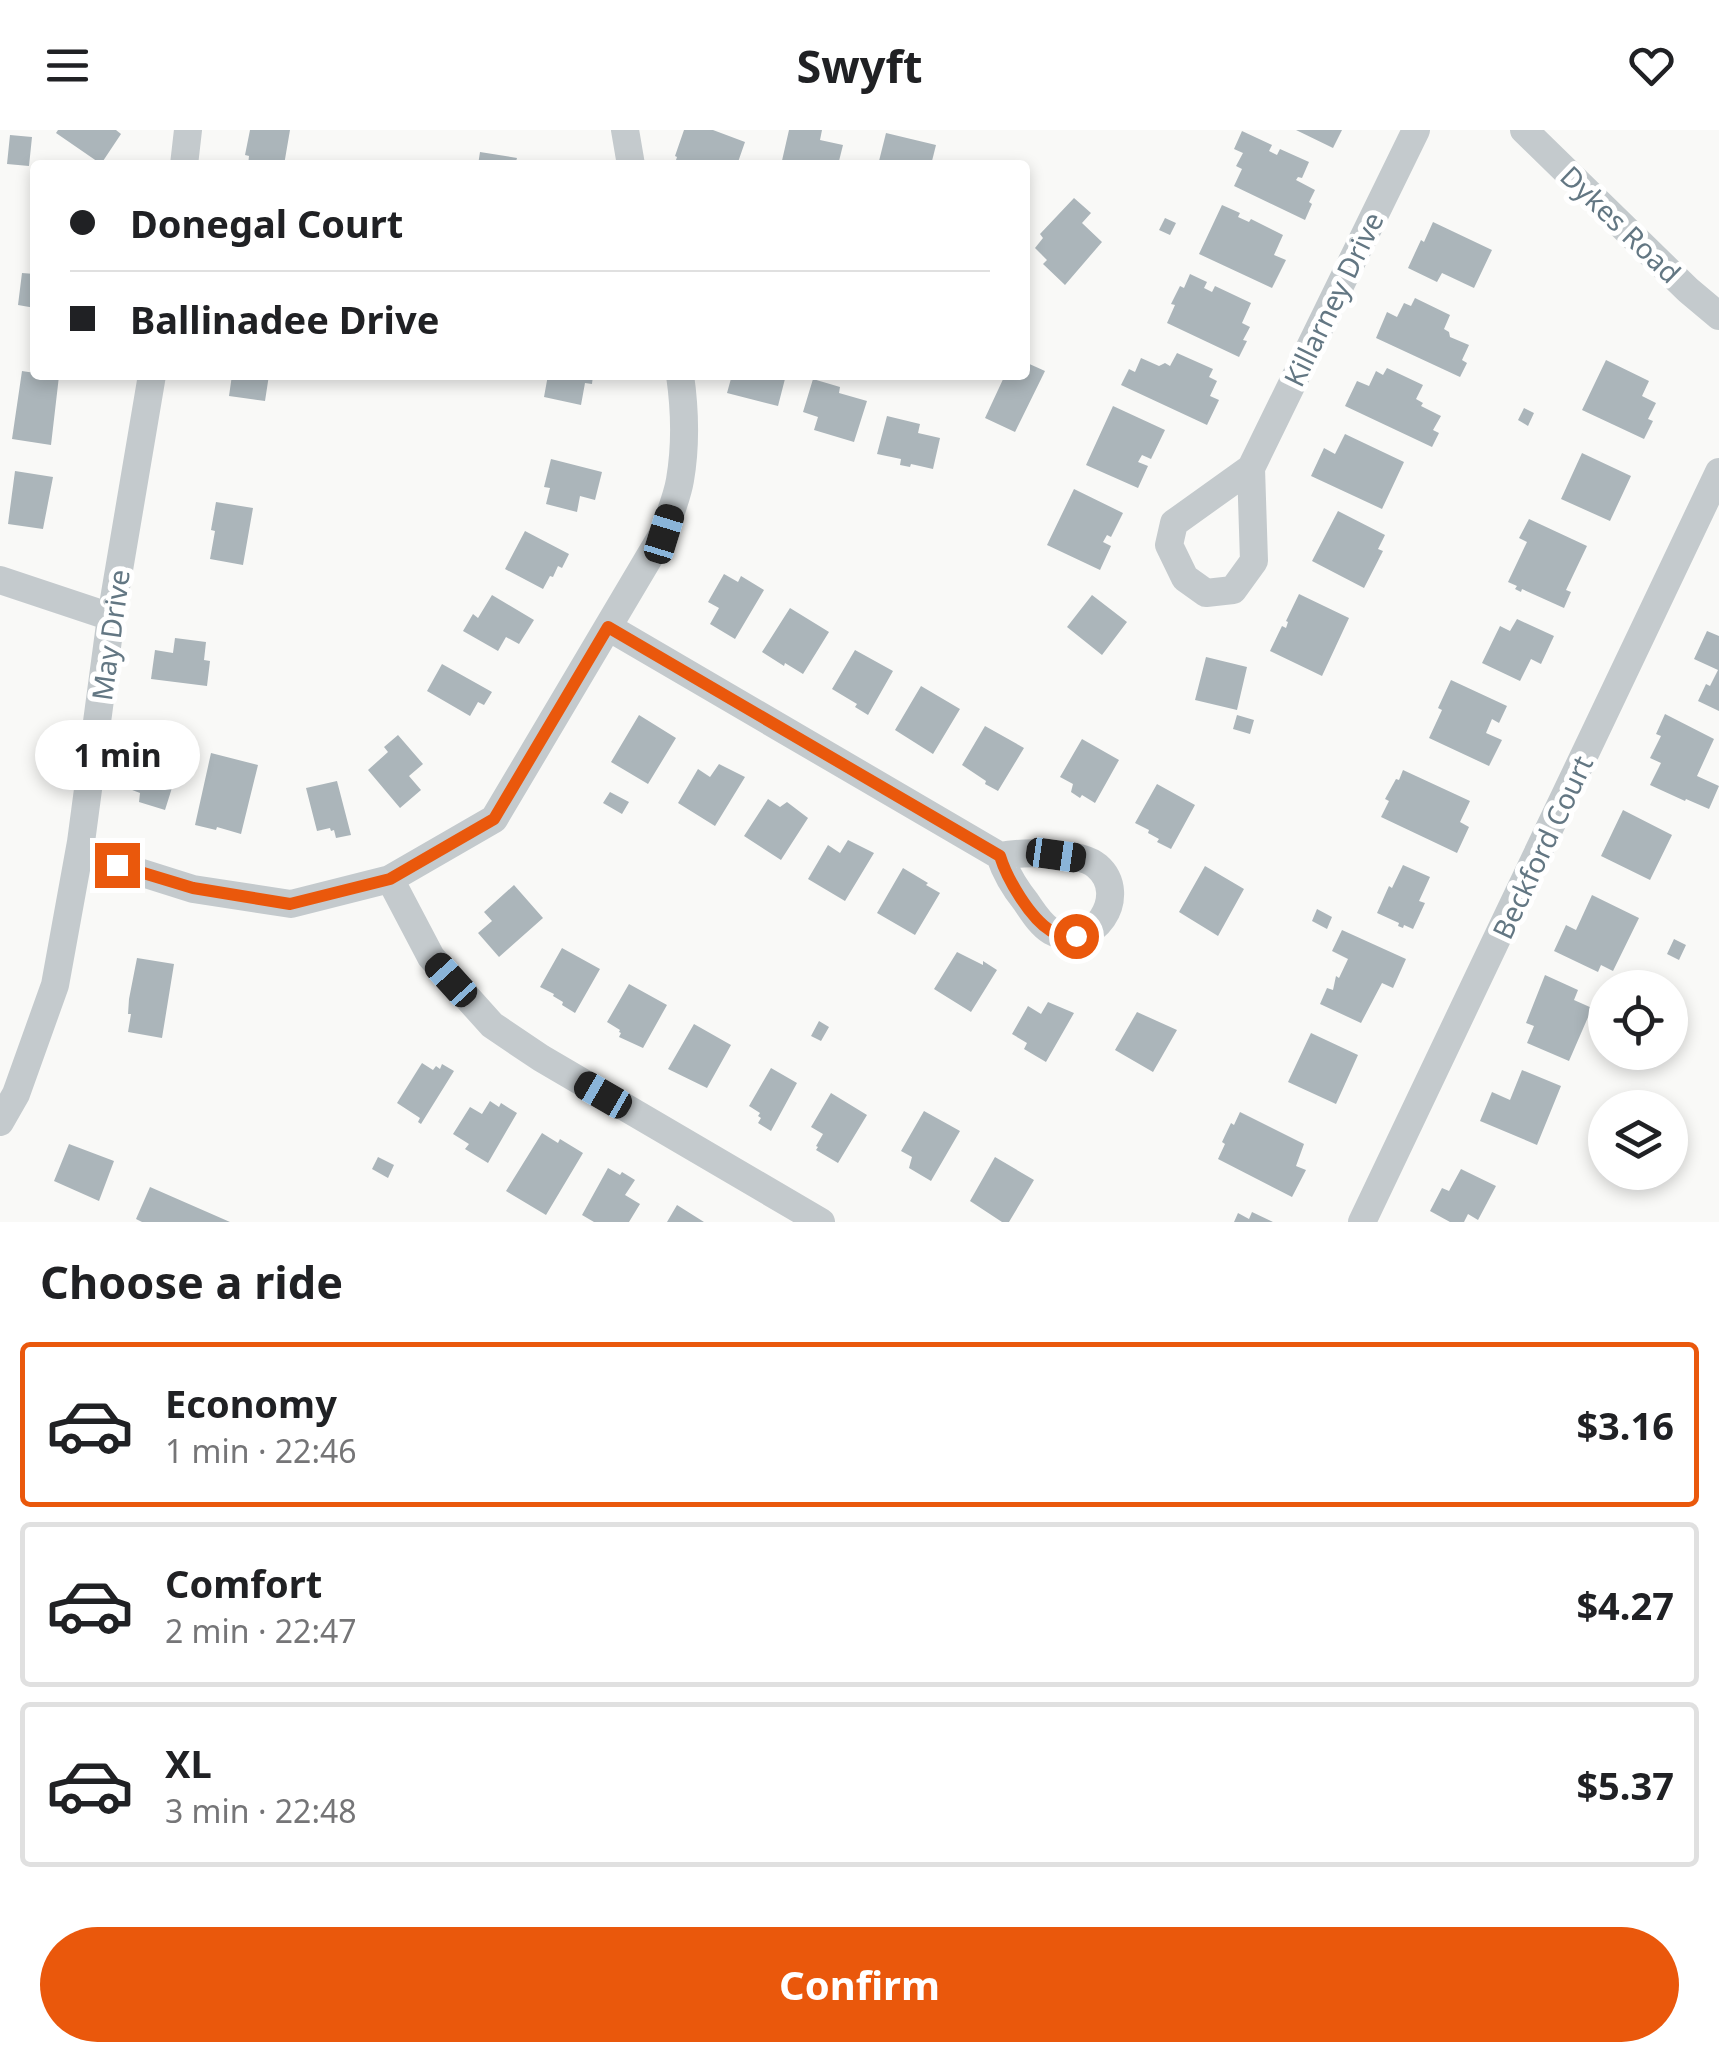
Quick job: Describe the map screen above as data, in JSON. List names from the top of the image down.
{
  "streets": {
    "street": [
      "Dykes Road",
      "Killarney Drive",
      "May Drive",
      "Beckford Court"
    ]
  },
  "page": {
    "header": "Swyft",
    "banner": ["Donegal Court", "Ballinadee Drive"],
    "bubble": "1 min",
    "heading": "Choose a ride",
    "list": [
      {
        "name": "Economy",
        "note": "1 min · 22:46",
        "value": "$3.16"
      },
      {
        "name": "Comfort",
        "note": "2 min · 22:47",
        "value": "$4.27"
      },
      {
        "name": "XL",
        "note": "3 min · 22:48",
        "value": "$5.37"
      }
    ],
    "buttons": "Confirm"
  }
}
